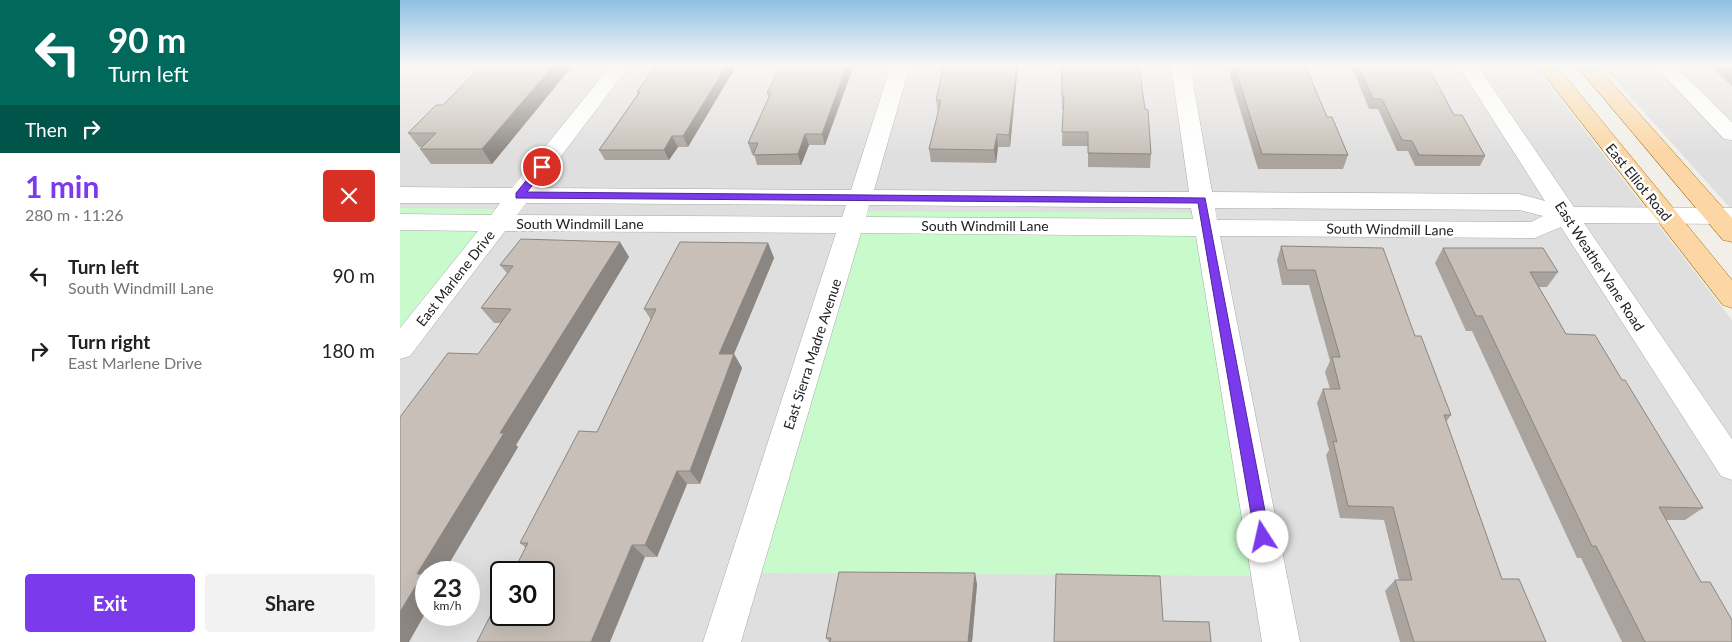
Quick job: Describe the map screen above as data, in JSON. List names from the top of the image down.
{
  "streets": {
    "main road": ["East Elliot Road"],
    "street": [
      "South Windmill Lane",
      "East Weather Vane Road",
      "East Marlene Drive",
      "East Sierra Madre Avenue"
    ]
  },
  "crossings": [
    ["East Elliot Road", "South Windmill Lane"],
    ["South Windmill Lane", "East Weather Vane Road"],
    ["South Windmill Lane", "East Marlene Drive"],
    ["South Windmill Lane", "East Sierra Madre Avenue"]
  ],
  "page": {
    "turn": ["90 m", "Turn left"],
    "then": "Then",
    "heading": ["1 min", "280 m · 11:26"],
    "list": [
      {
        "name": "Turn left",
        "note": "South Windmill Lane",
        "value": "90 m"
      },
      {
        "name": "Turn right",
        "note": "East Marlene Drive",
        "value": "180 m"
      }
    ],
    "speed": "23 km/h",
    "limit": "30",
    "buttons": ["Exit", "Share"]
  }
}
